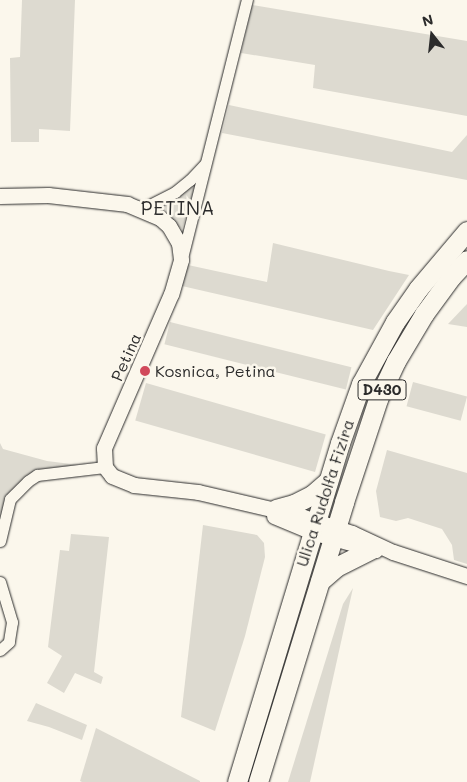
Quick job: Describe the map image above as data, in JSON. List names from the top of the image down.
{
  "streets": {
    "main road": ["D430", "Ulica Rudolfa Fizira"],
    "street": ["Petina"]
  },
  "districts": ["PETINA"],
  "places": ["Kosnica, Petina"],
  "north": "top"
}
